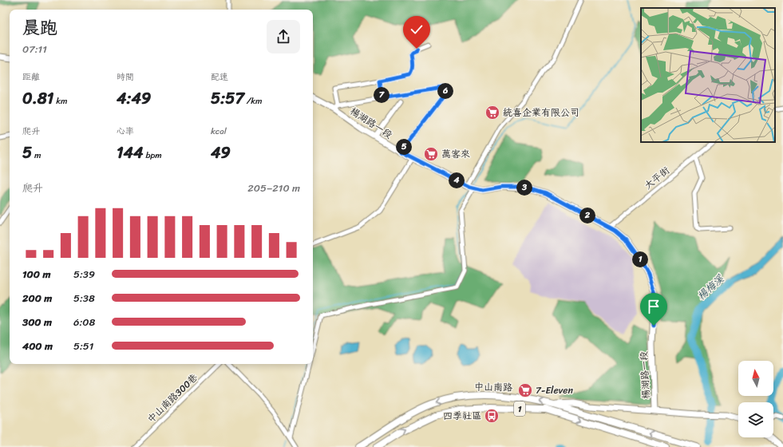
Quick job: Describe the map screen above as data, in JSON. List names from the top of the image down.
{
  "streets": {
    "main road": ["中山南路", "1"],
    "street": ["楊湖路一段", "大平街", "中山南路300巷"]
  },
  "crossings": [
    ["楊湖路一段", "大平街"],
    ["楊湖路一段", "中山南路"],
    ["楊湖路一段", "1"]
  ],
  "water": ["楊梅溪"],
  "places": {
    "supermarket": ["統喜企業有限公司", "萬客來", "7-Eleven"],
    "bus stop": ["四季社區"]
  },
  "north": "top",
  "page": {
    "heading": ["晨跑", "07:11"],
    "stats": [
      ["距離", "0.81 km"],
      ["時間", "4:49"],
      ["配速", "5:57 /km"],
      ["爬升", "5 m"],
      ["心率", "144 bpm"],
      ["kcal", "49"]
    ],
    "pins": [
      "6",
      "7",
      "5",
      "4",
      "3",
      "2",
      "1"
    ],
    "chart": ["爬升", "205–210 m"],
    "list": [
      {
        "name": "100 m",
        "note": "5:39"
      },
      {
        "name": "200 m",
        "note": "5:38"
      },
      {
        "name": "300 m",
        "note": "6:08"
      },
      {
        "name": "400 m",
        "note": "5:51"
      }
    ]
  }
}
